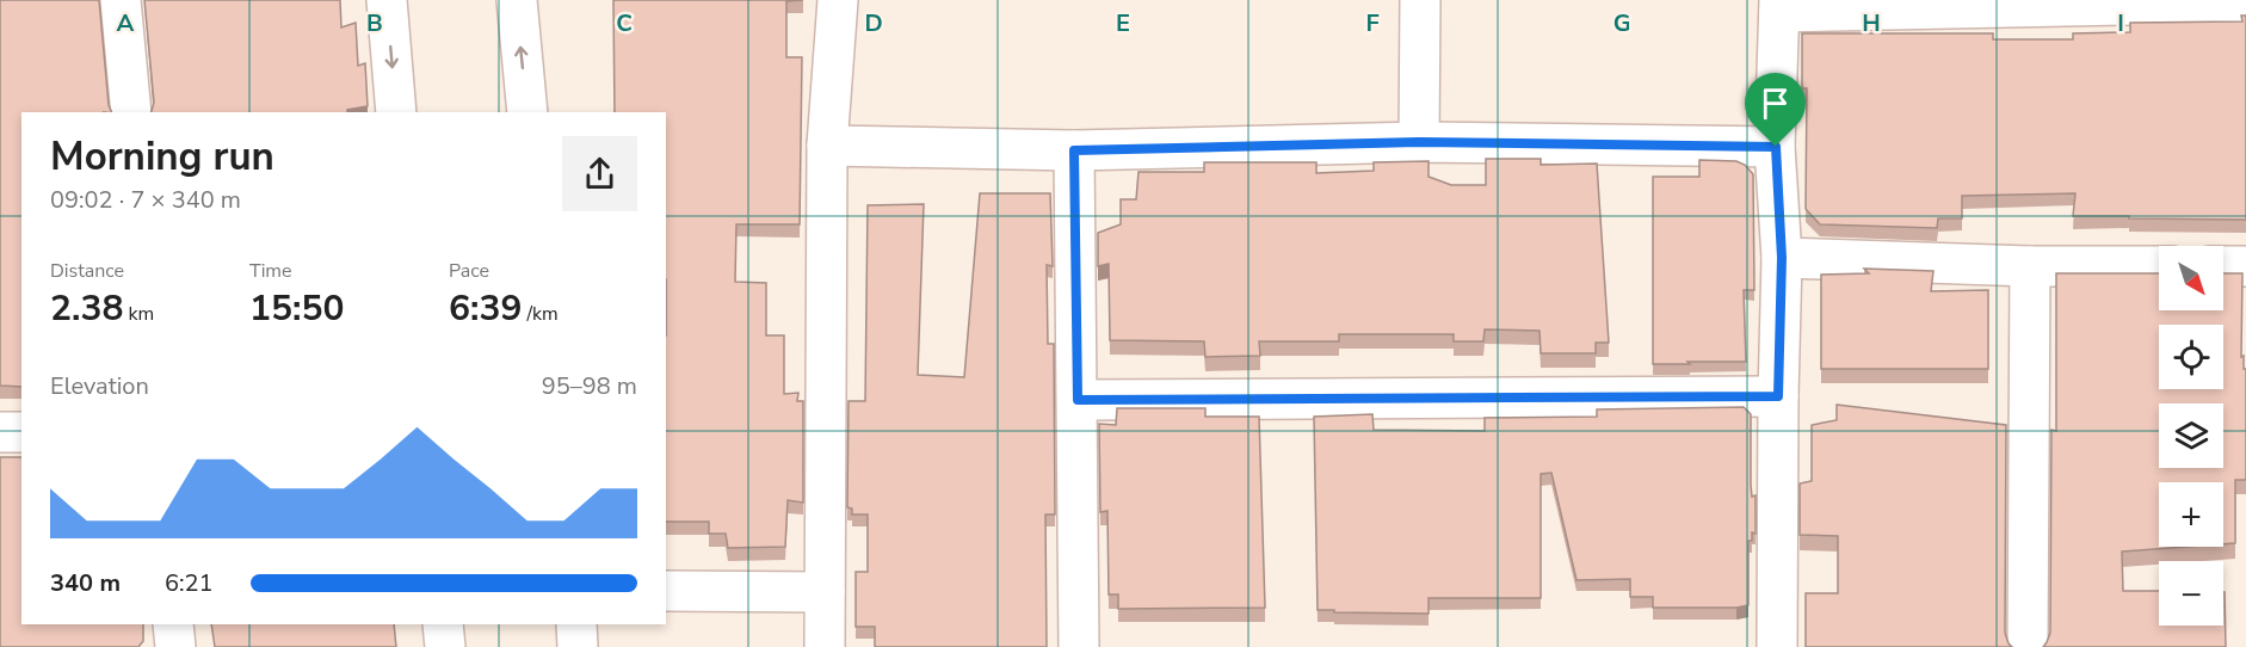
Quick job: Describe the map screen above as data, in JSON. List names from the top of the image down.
{
  "north": "bottom right",
  "page": {
    "heading": ["Morning run", "09:02 · 7 × 340 m"],
    "stats": [
      ["Distance", "2.38 km"],
      ["Time", "15:50"],
      ["Pace", "6:39 /km"]
    ],
    "map_buttons": ["+", "−"],
    "chart": ["Elevation", "95–98 m"],
    "list": [
      {
        "name": "340 m",
        "note": "6:21"
      }
    ]
  },
  "grid": {
    "columns": [
      "A",
      "B",
      "C",
      "D",
      "E",
      "F",
      "G",
      "H",
      "I"
    ]
  }
}
